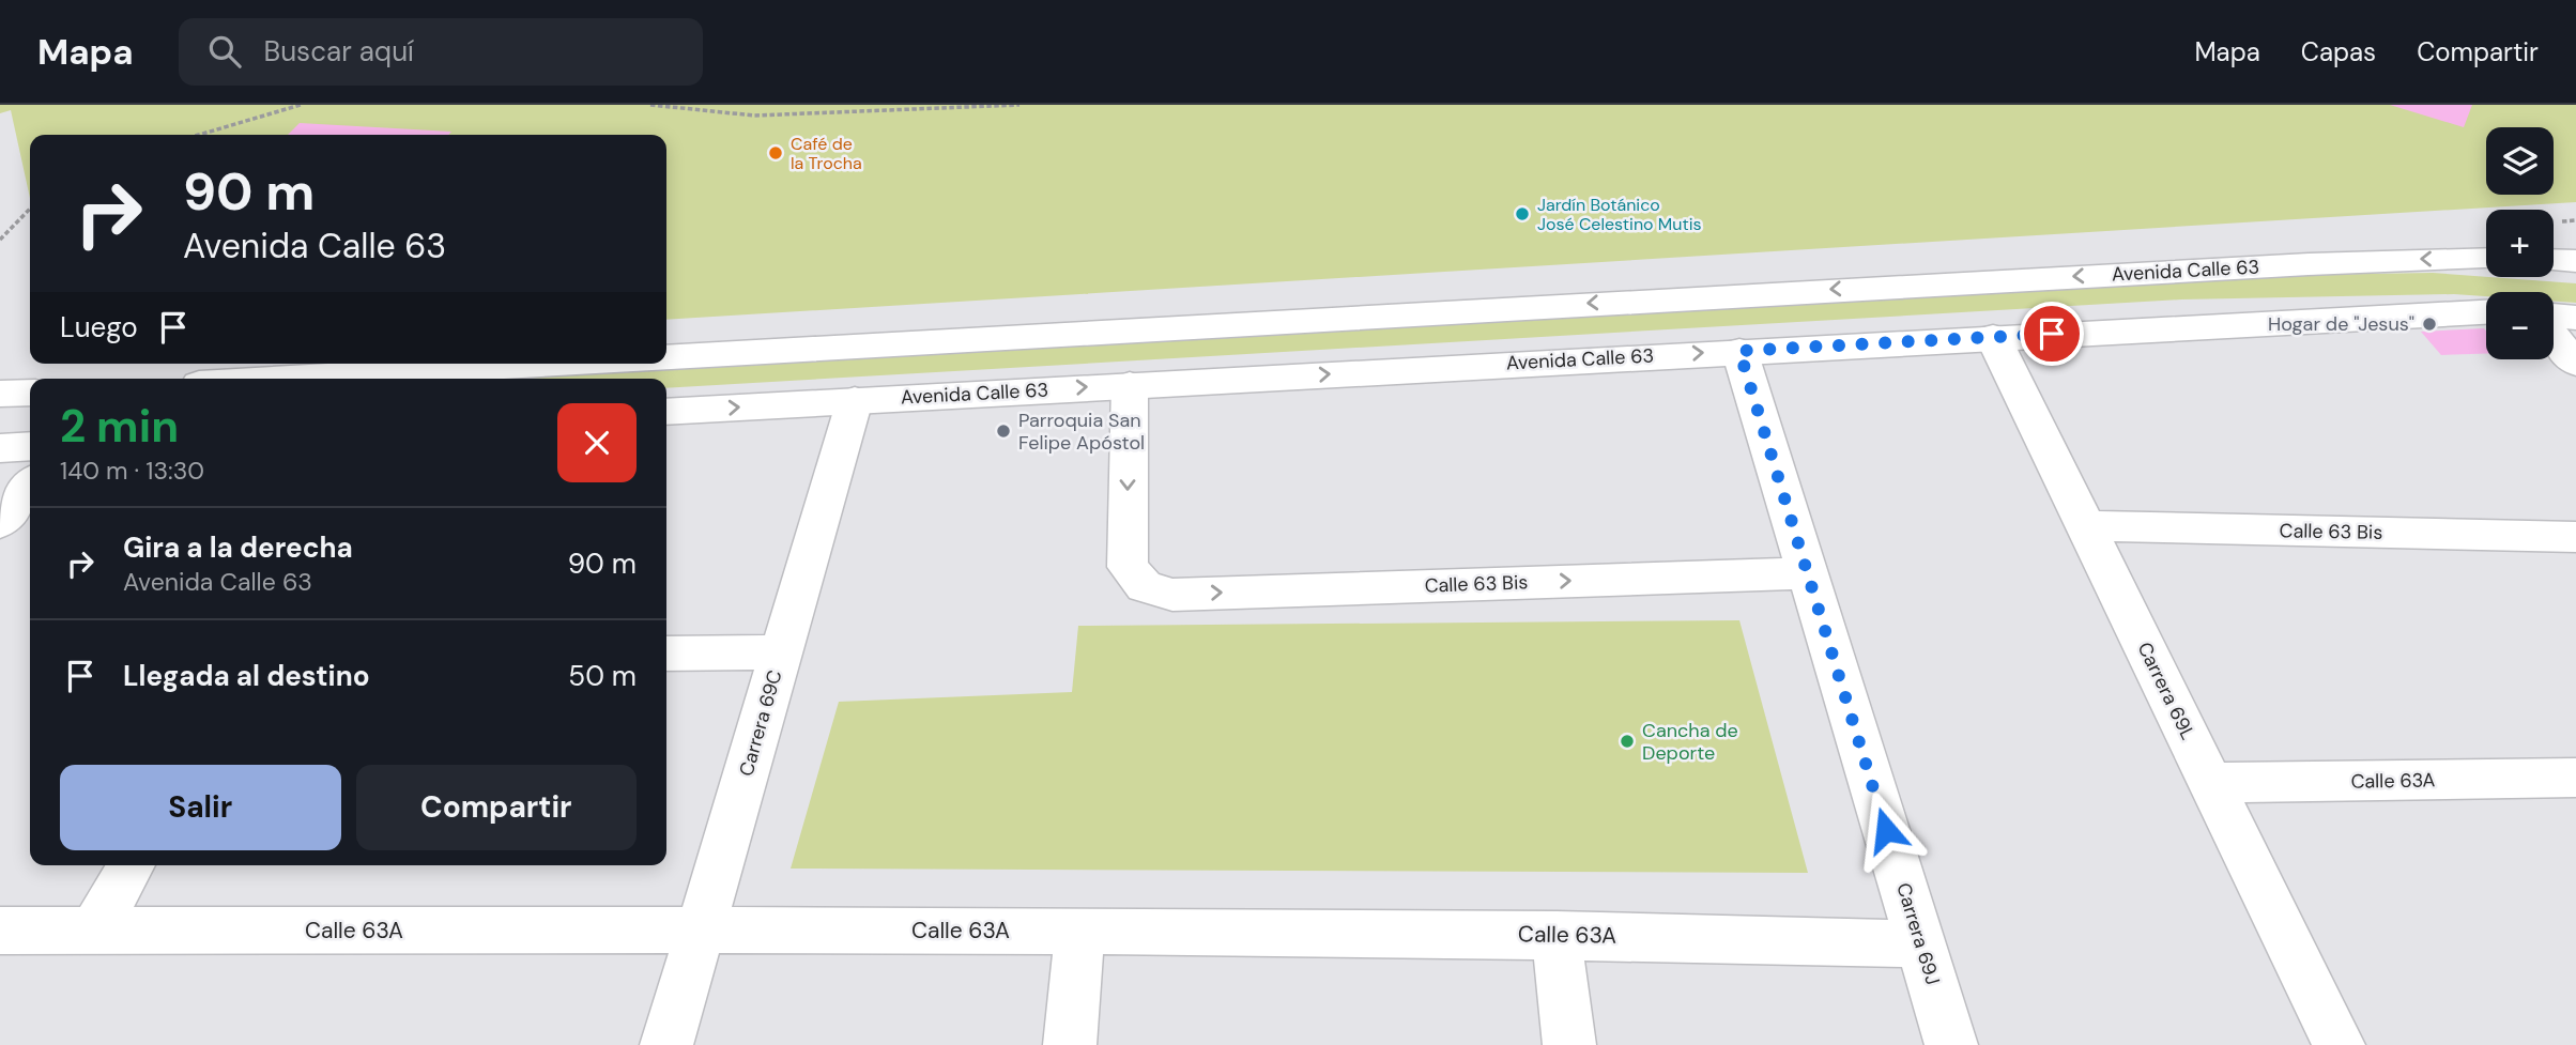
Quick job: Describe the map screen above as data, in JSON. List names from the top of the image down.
{
  "streets": {
    "street": [
      "Avenida Calle 63",
      "Calle 63 Bis",
      "Carrera 69L",
      "Carrera 69C",
      "Calle 63A",
      "Carrera 69J"
    ]
  },
  "crossings": [
    ["Avenida Calle 63", "Calle 63 Bis"],
    ["Avenida Calle 63", "Carrera 69L"],
    ["Avenida Calle 63", "Carrera 69C"],
    ["Avenida Calle 63", "Carrera 69J"],
    ["Calle 63 Bis", "Carrera 69L"],
    ["Calle 63 Bis", "Carrera 69J"],
    ["Carrera 69L", "Calle 63A"],
    ["Carrera 69C", "Calle 63A"],
    ["Calle 63A", "Carrera 69J"]
  ],
  "one_way": ["Calle 63 Bis"],
  "places": [
    "Café de la Trocha",
    "Jardín Botánico José Celestino Mutis",
    "Hogar de \"Jesus\"",
    "Parroquia San Felipe Apóstol",
    "Cancha de Deporte"
  ],
  "page": {
    "header": "Mapa",
    "search": "Buscar aquí",
    "nav": ["Mapa", "Capas", "Compartir"],
    "map_buttons": ["+", "−"],
    "turn": ["90 m", "Avenida Calle 63"],
    "then": "Luego",
    "heading": ["2 min", "140 m · 13:30"],
    "list": [
      {
        "name": "Gira a la derecha",
        "note": "Avenida Calle 63",
        "value": "90 m"
      },
      {
        "name": "Llegada al destino",
        "value": "50 m"
      }
    ],
    "buttons": ["Salir", "Compartir"]
  }
}
